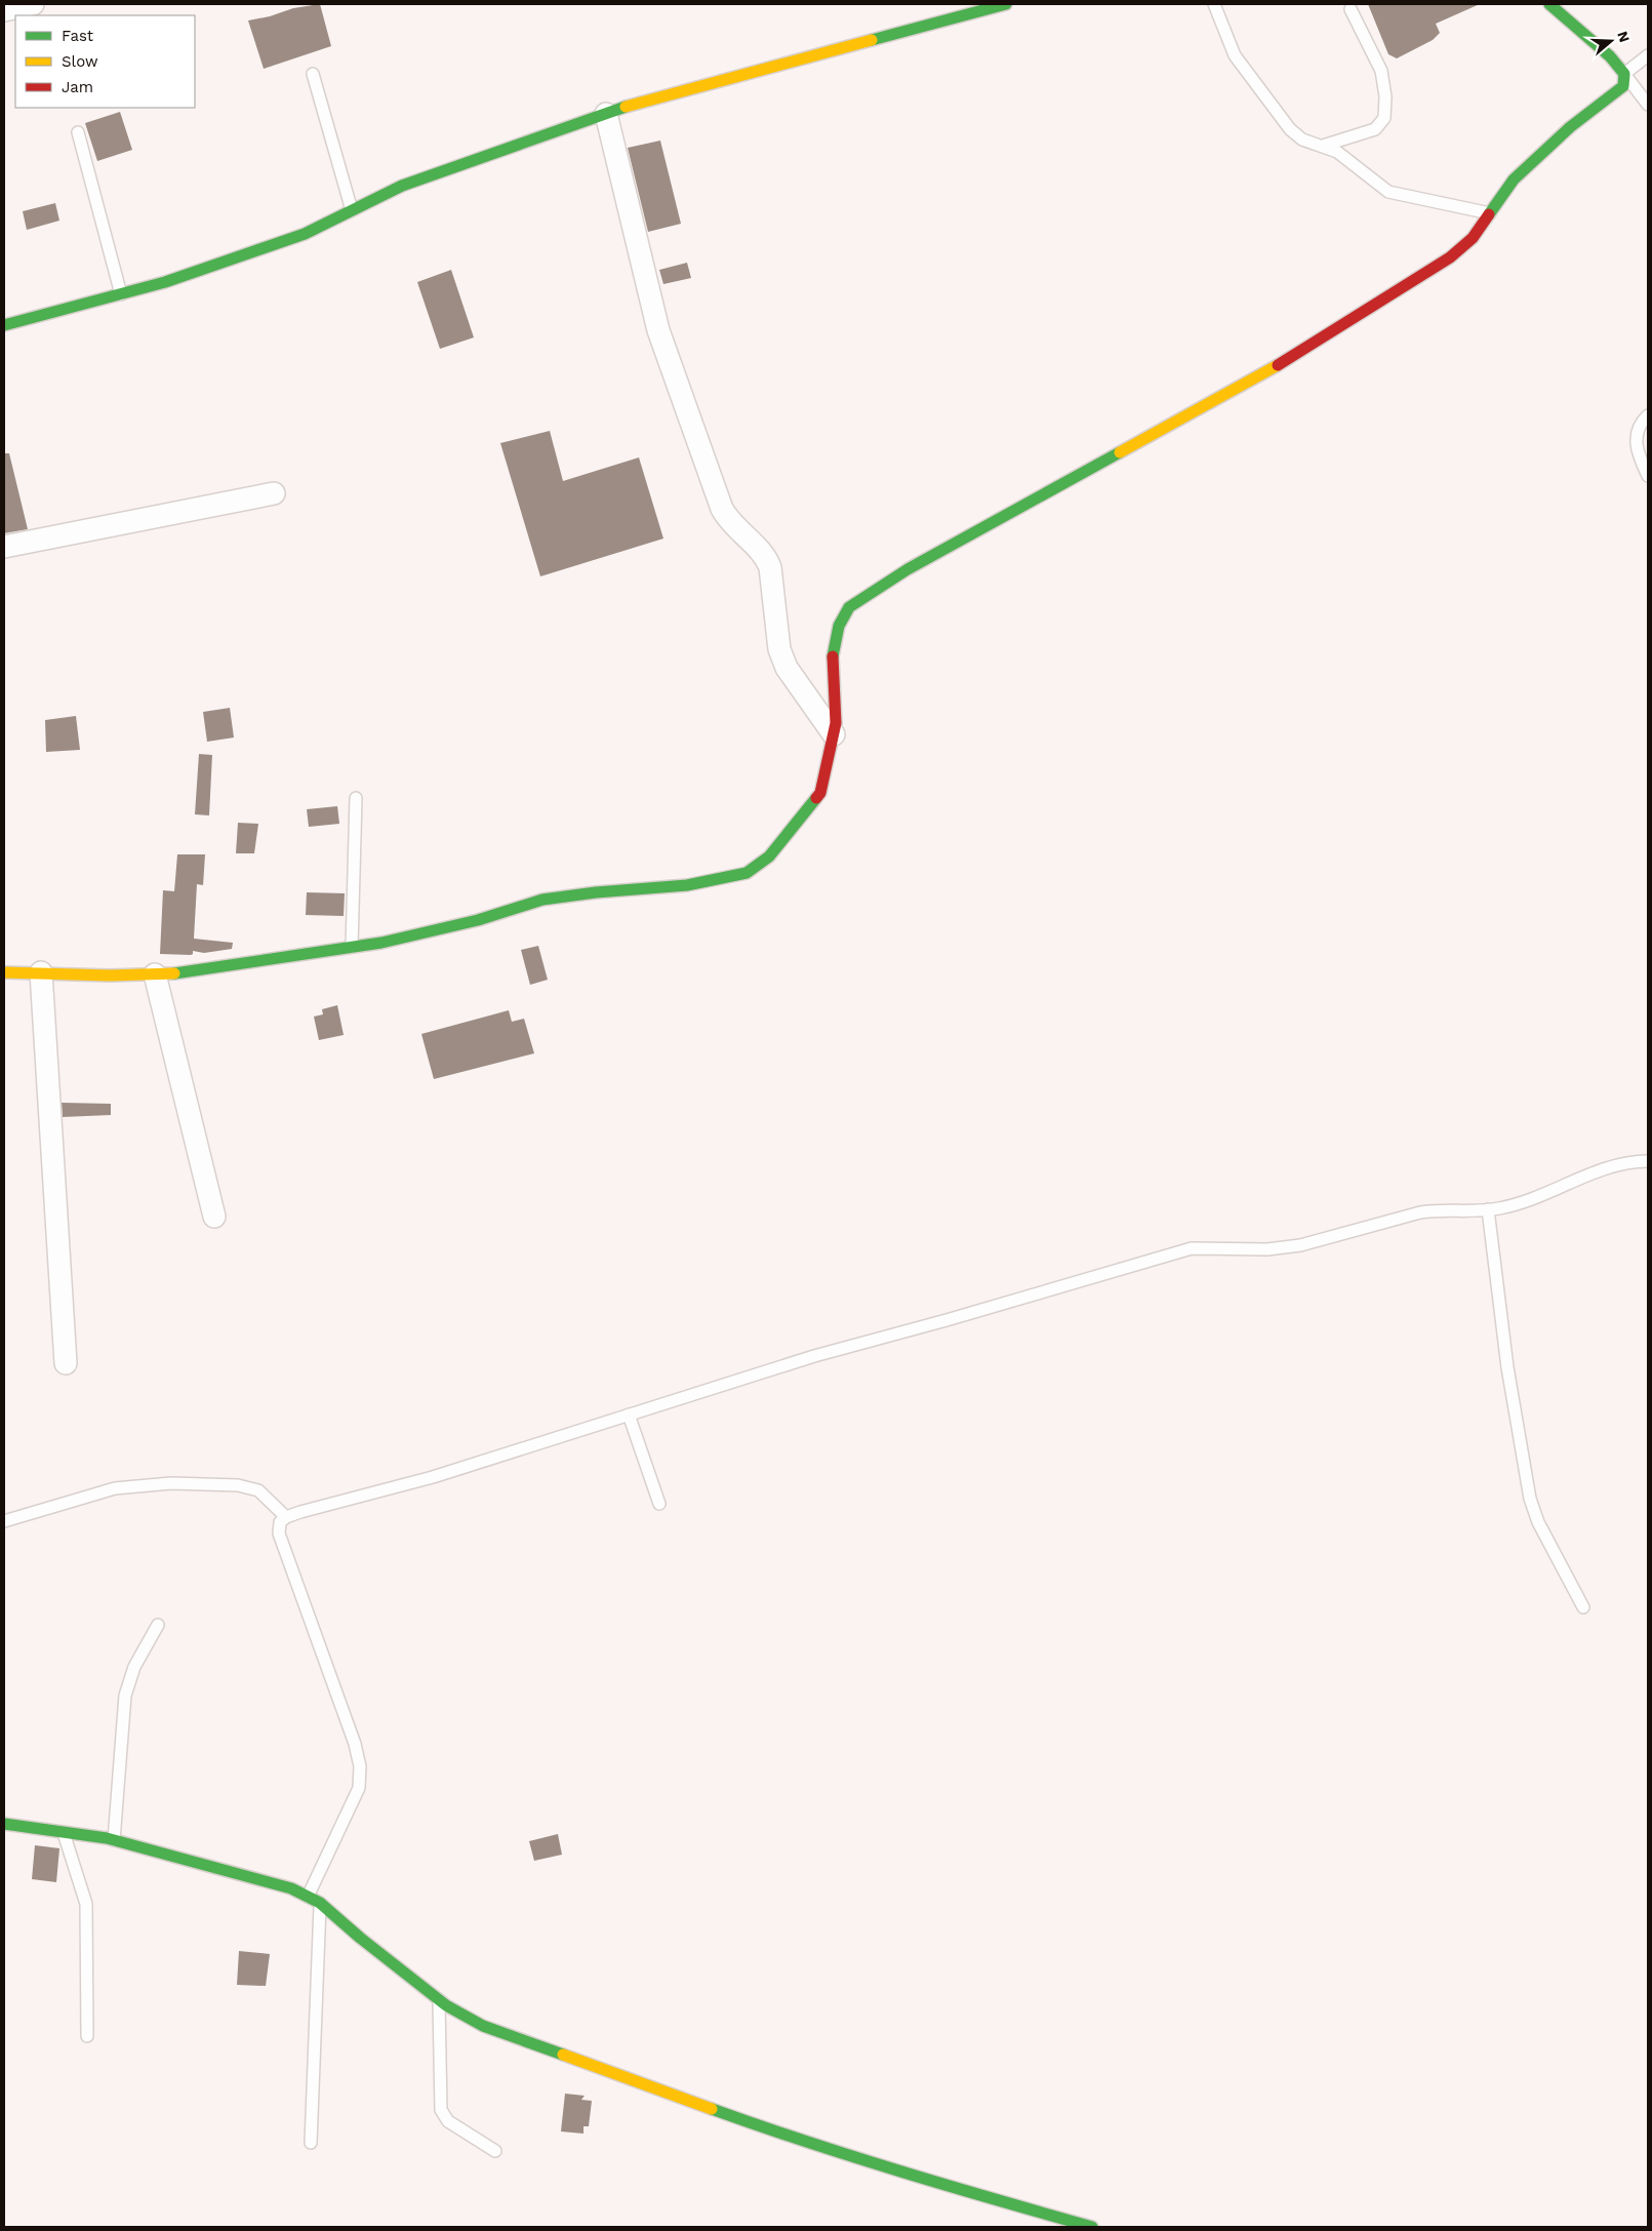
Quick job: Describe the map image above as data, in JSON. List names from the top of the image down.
{
  "legend": ["Fast", "Slow", "Jam"],
  "north": "right"
}
